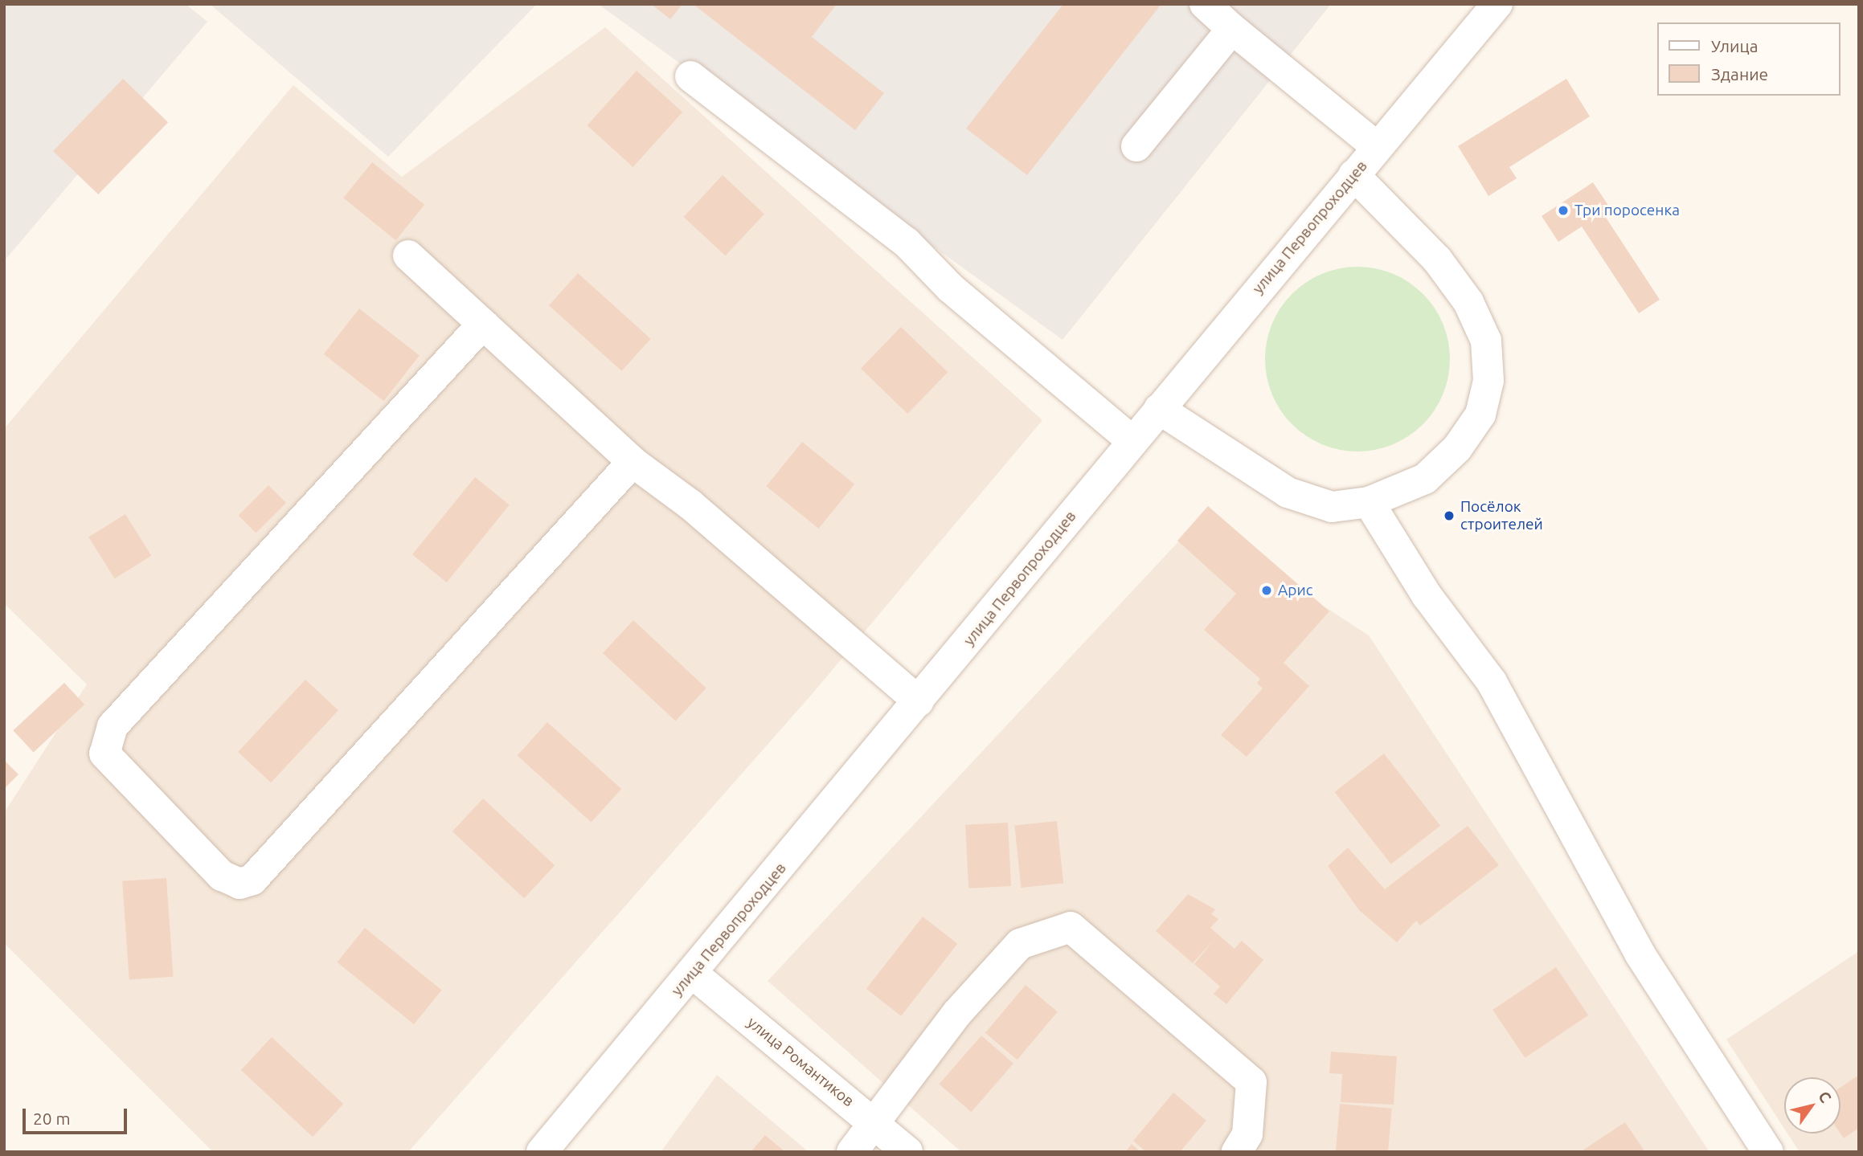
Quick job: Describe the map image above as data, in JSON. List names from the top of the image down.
{
  "streets": {
    "street": ["улица Первопроходцев", "улица Романтиков"]
  },
  "crossings": [
    ["улица Первопроходцев", "улица Романтиков"]
  ],
  "places": ["Три поросенка", "Посёлок строителей", "Арис"],
  "legend": ["Улица", "Здание"],
  "scale_bar": "20 m",
  "north": "top right"
}
